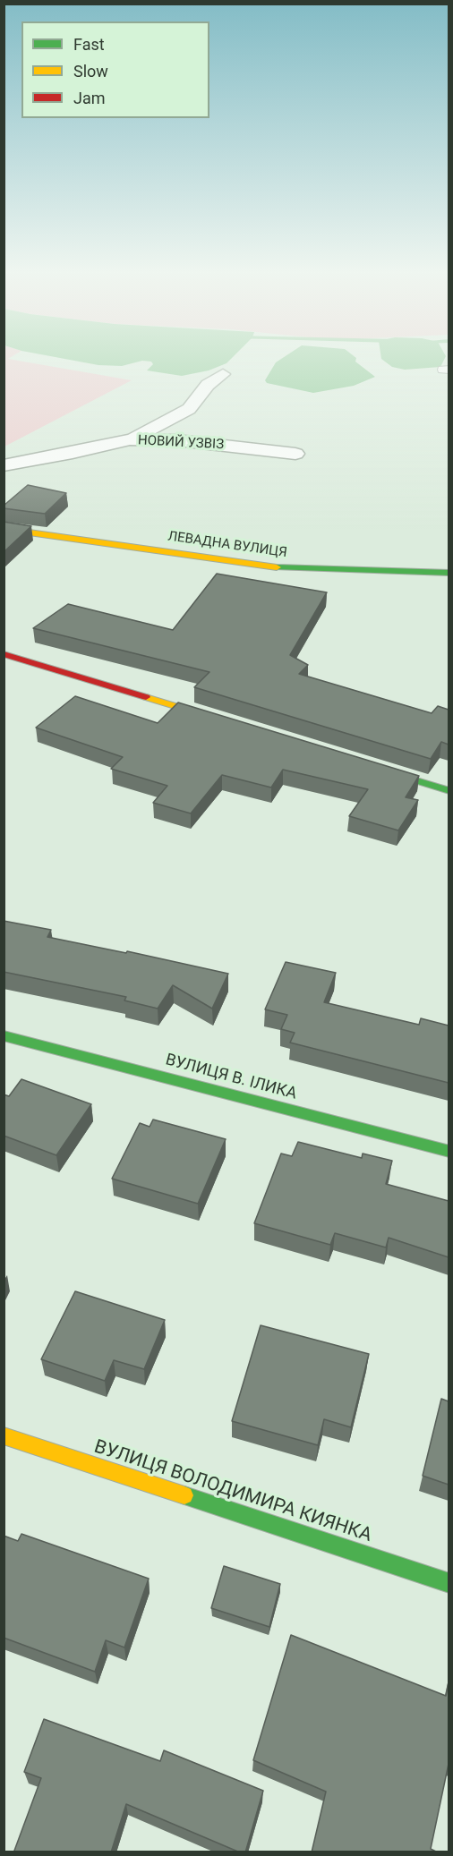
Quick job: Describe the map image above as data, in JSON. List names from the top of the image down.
{
  "streets": {
    "street": [
      "НОВИЙ УЗВІЗ",
      "ЛЕВАДНА ВУЛИЦЯ",
      "ВУЛИЦЯ В. ІЛИКА",
      "ВУЛИЦЯ ВОЛОДИМИРА КИЯНКА"
    ]
  },
  "legend": ["Fast", "Slow", "Jam"]
}
